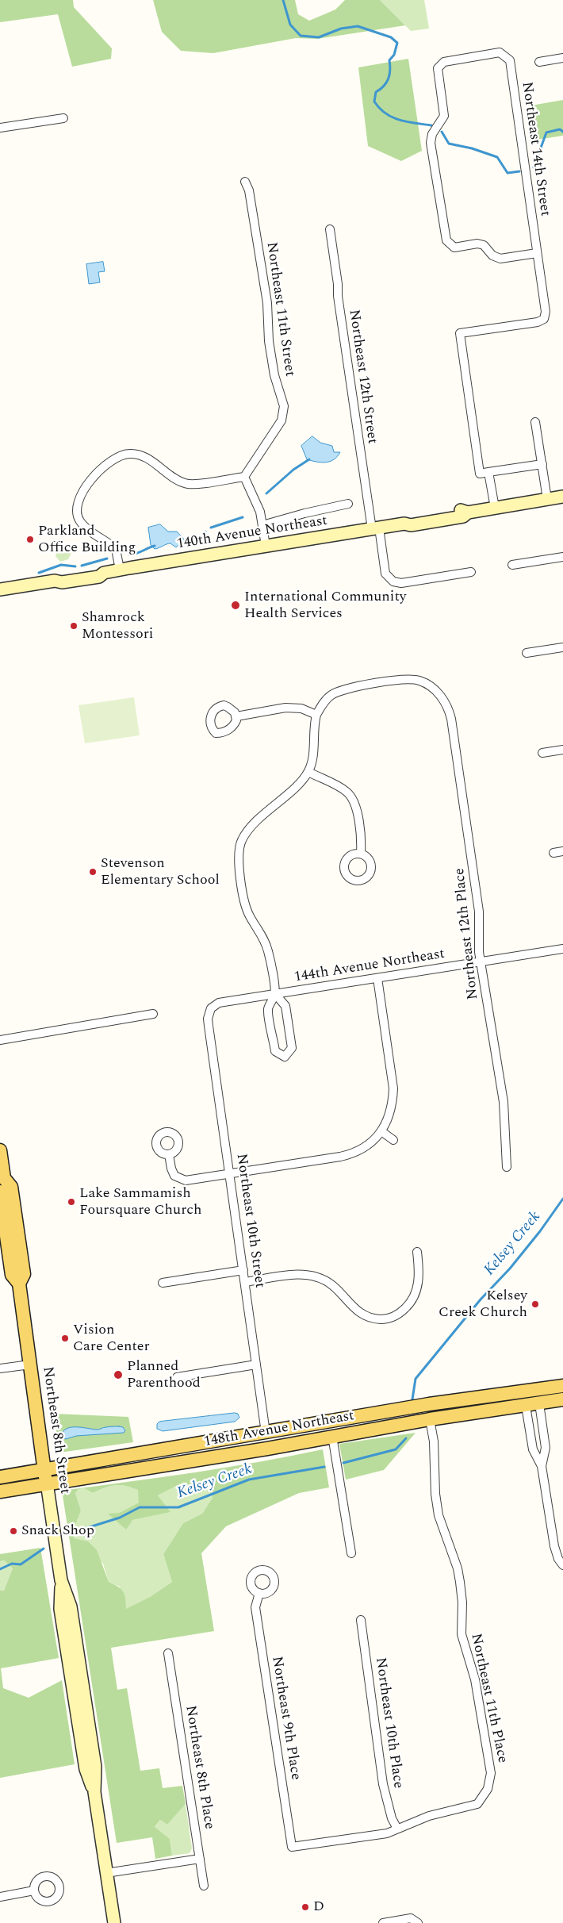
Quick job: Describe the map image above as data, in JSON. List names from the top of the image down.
{
  "streets": {
    "main road": ["140th Avenue Northeast", "148th Avenue Northeast", "Northeast 8th Street"],
    "street": [
      "Northeast 14th Street",
      "Northeast 11th Street",
      "Northeast 12th Street",
      "Northeast 12th Place",
      "144th Avenue Northeast",
      "Northeast 10th Street",
      "Northeast 11th Place",
      "Northeast 9th Place",
      "Northeast 10th Place",
      "Northeast 8th Place"
    ]
  },
  "crossings": [
    ["Northeast 12th Street", "140th Avenue Northeast"],
    ["Northeast 12th Place", "144th Avenue Northeast"],
    ["144th Avenue Northeast", "Northeast 10th Street"],
    ["Northeast 10th Street", "148th Avenue Northeast"],
    ["148th Avenue Northeast", "Northeast 8th Street"],
    ["148th Avenue Northeast", "Northeast 11th Place"],
    ["Northeast 11th Place", "Northeast 9th Place"],
    ["Northeast 11th Place", "Northeast 10th Place"],
    ["Northeast 9th Place", "Northeast 10th Place"]
  ],
  "water": ["Kelsey Creek"],
  "places": [
    "Parkland Office Building",
    "International Community Health Services",
    "Shamrock Montessori",
    "Stevenson Elementary School",
    "Lake Sammamish Foursquare Church",
    "Kelsey Creek Church",
    "Vision Care Center",
    "Planned Parenthood",
    "Snack Shop",
    "D"
  ]
}
